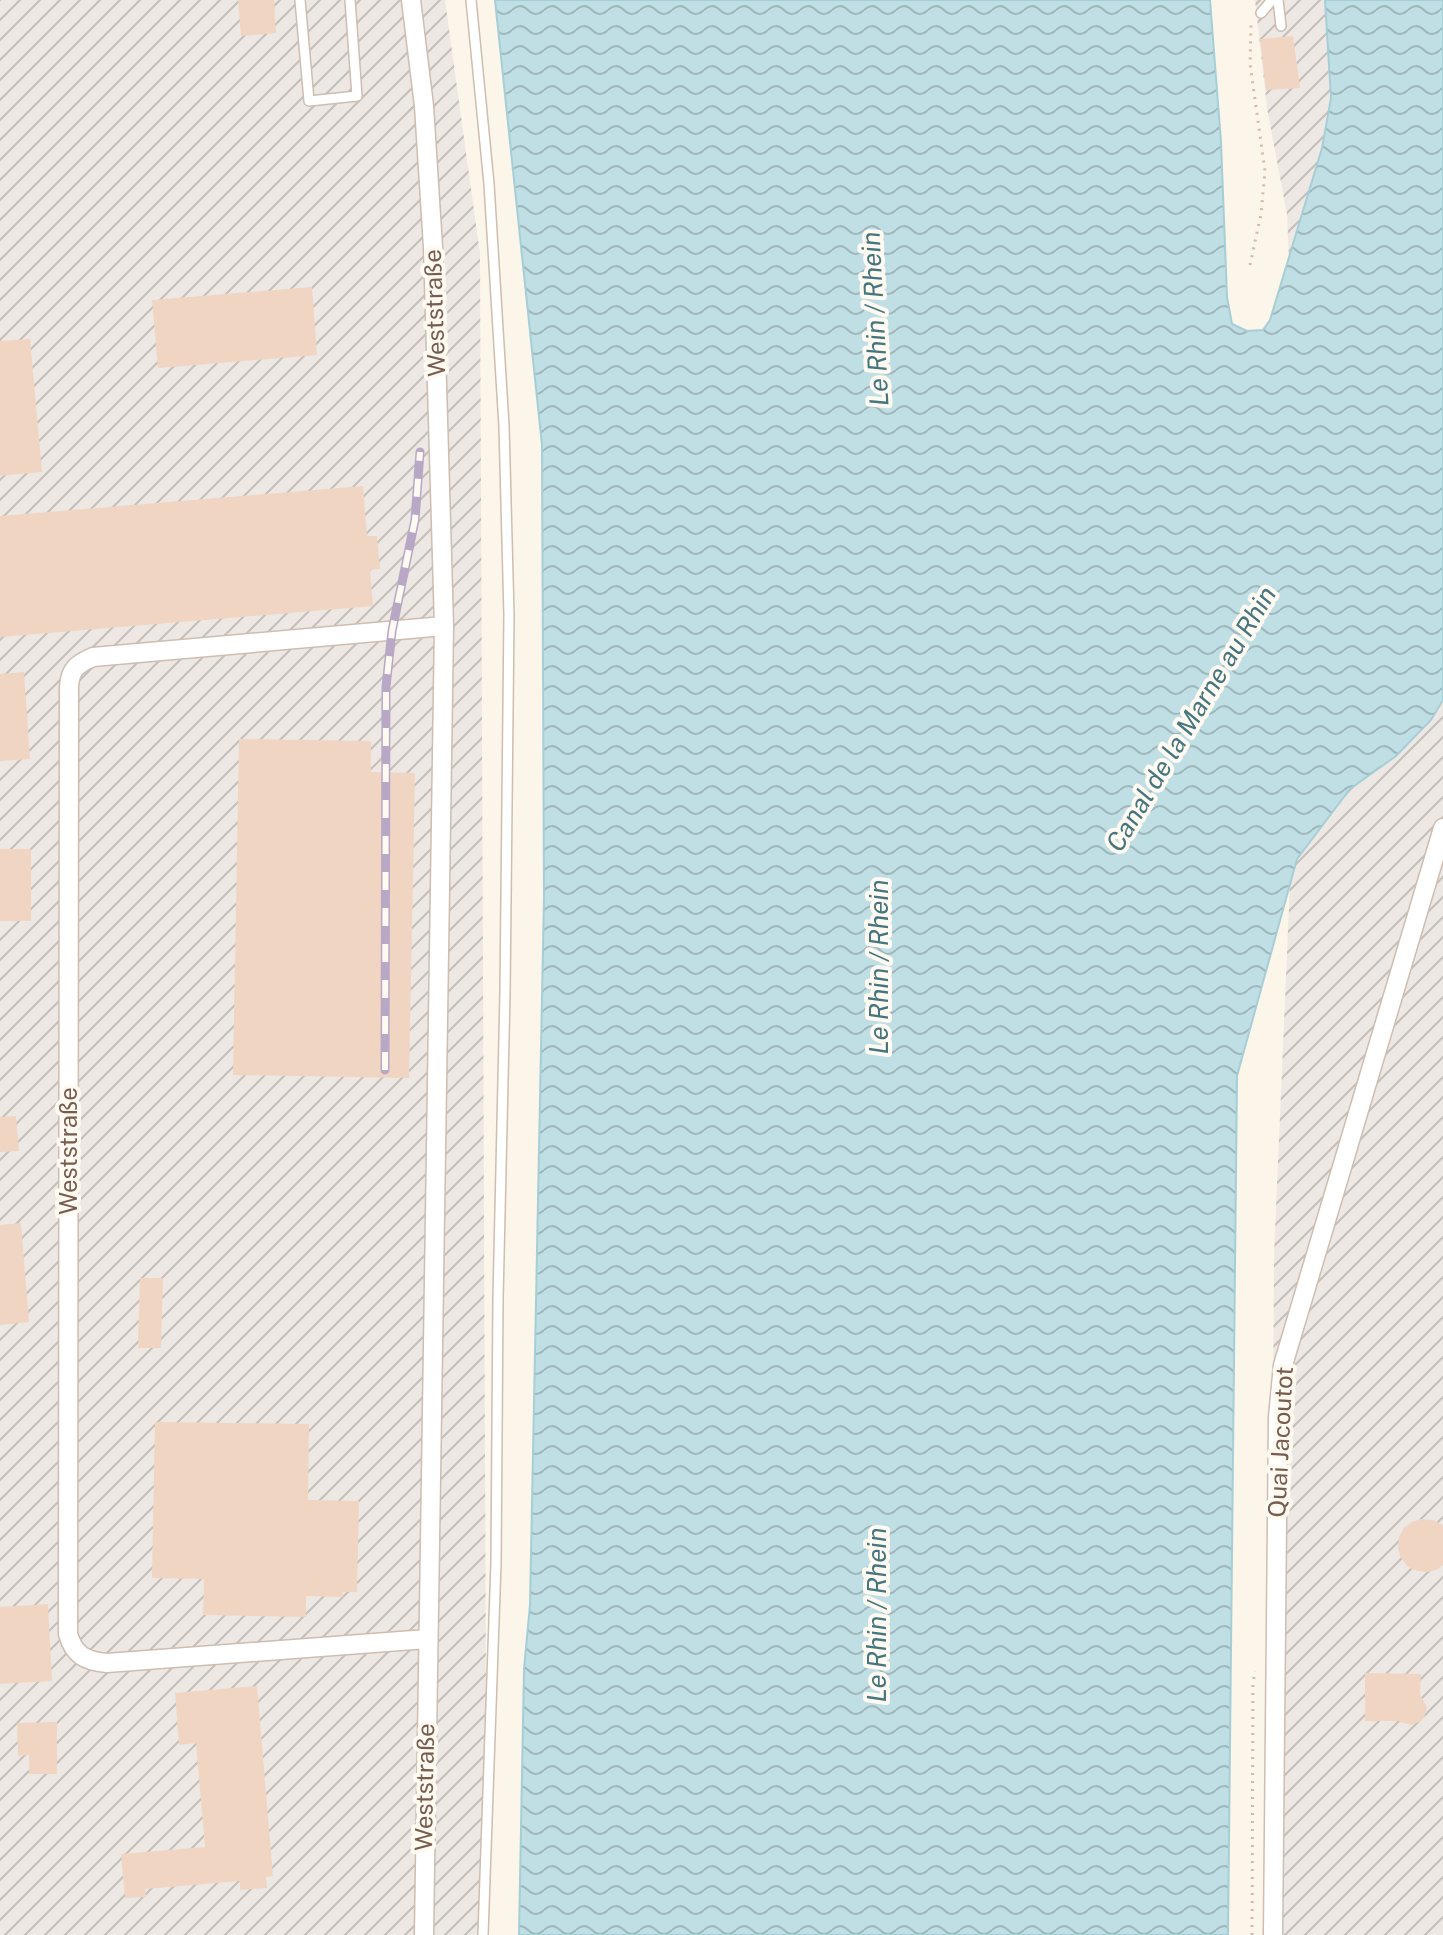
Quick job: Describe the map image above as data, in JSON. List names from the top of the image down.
{
  "streets": {
    "street": ["Weststraße", "Quai Jacoutot"]
  },
  "water": ["Le Rhin / Rhein", "Canal de la Marne au Rhin"]
}
